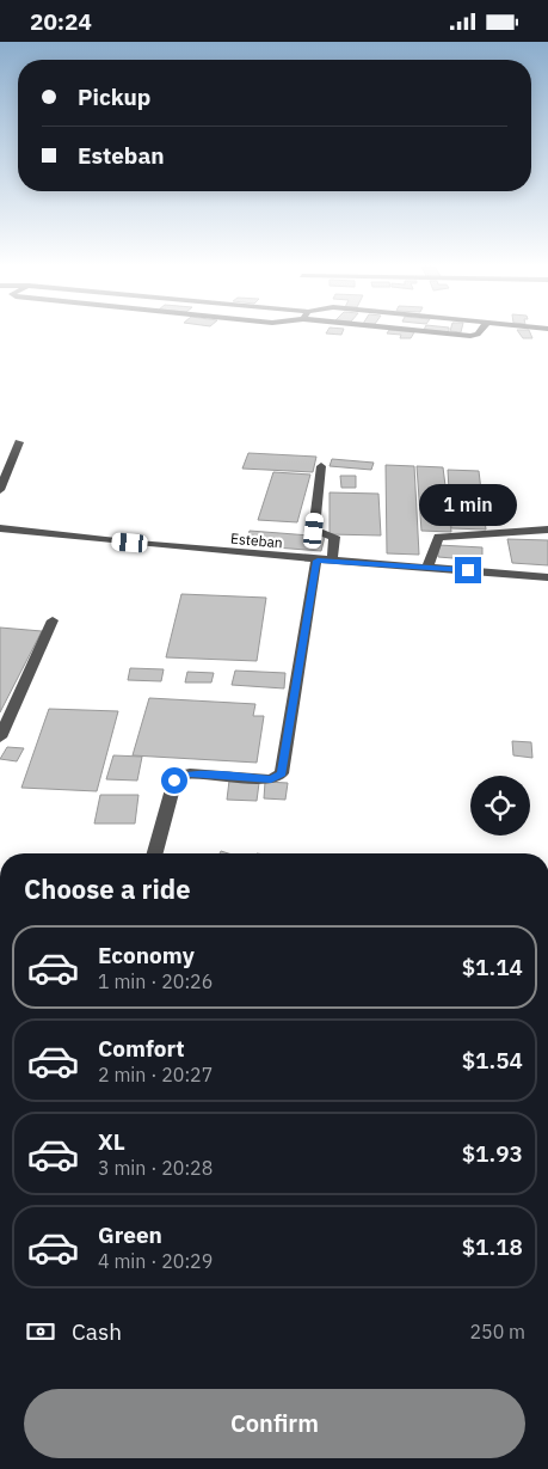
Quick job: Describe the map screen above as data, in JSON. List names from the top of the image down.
{
  "streets": {
    "street": ["Esteban"]
  },
  "page": {
    "status": "20:24",
    "banner": ["Pickup", "Esteban"],
    "bubble": "1 min",
    "heading": "Choose a ride",
    "list": [
      {
        "name": "Economy",
        "note": "1 min · 20:26",
        "value": "$1.14"
      },
      {
        "name": "Comfort",
        "note": "2 min · 20:27",
        "value": "$1.54"
      },
      {
        "name": "XL",
        "note": "3 min · 20:28",
        "value": "$1.93"
      },
      {
        "name": "Green",
        "note": "4 min · 20:29",
        "value": "$1.18"
      }
    ],
    "pay": ["Cash", "250 m"],
    "buttons": "Confirm"
  }
}
